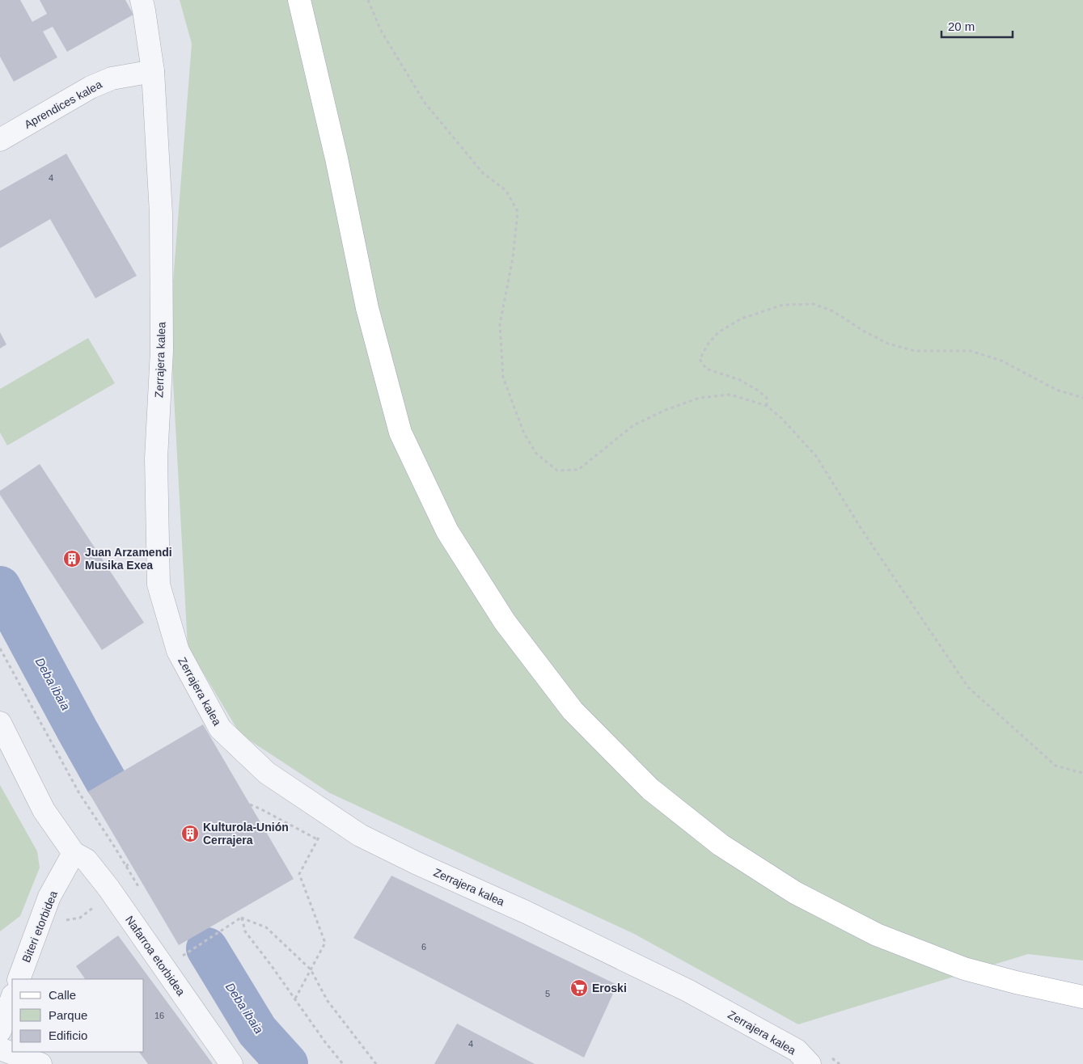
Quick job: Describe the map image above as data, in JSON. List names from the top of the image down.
{
  "streets": {
    "street": [
      "Aprendices kalea",
      "Zerrajera kalea",
      "Biteri etorbidea",
      "Nafarroa etorbidea"
    ]
  },
  "crossings": [
    ["Aprendices kalea", "Zerrajera kalea"],
    ["Biteri etorbidea", "Nafarroa etorbidea"]
  ],
  "water": ["Deba ibaia"],
  "places": {
    "building": ["Juan Arzamendi Musika Exea", "Kulturola-Unión Cerrajera"],
    "supermarket": ["Eroski"]
  },
  "house_numbers": [
    "4",
    "6",
    "5",
    "16",
    "4"
  ],
  "legend": ["Calle", "Parque", "Edificio"],
  "scale_bar": "20 m"
}
